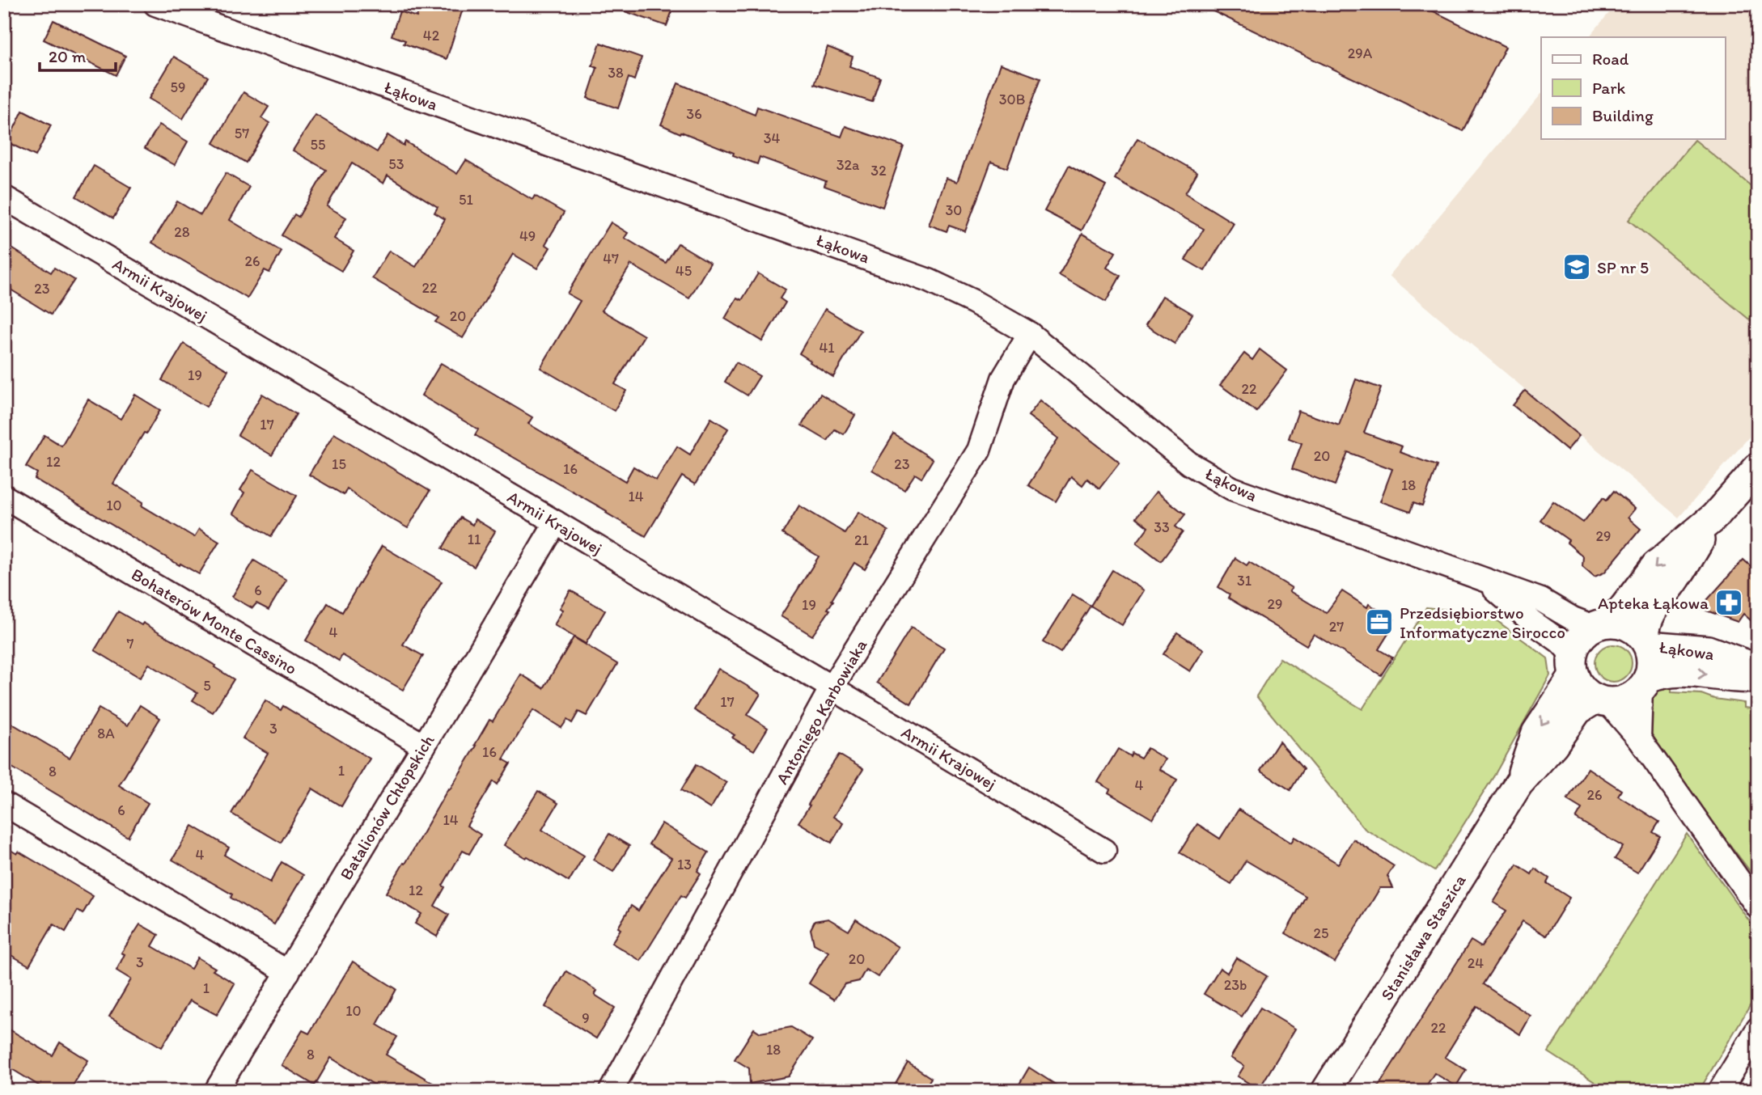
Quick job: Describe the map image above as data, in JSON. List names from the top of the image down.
{
  "streets": {
    "street": [
      "Łąkowa",
      "Armii Krajowej",
      "Bohaterów Monte Cassino",
      "Antoniego Karbowiaka",
      "Batalionów Chłopskich",
      "Stanisława Staszica"
    ]
  },
  "crossings": [
    ["Łąkowa", "Antoniego Karbowiaka"],
    ["Łąkowa", "Stanisława Staszica"],
    ["Armii Krajowej", "Antoniego Karbowiaka"],
    ["Armii Krajowej", "Batalionów Chłopskich"],
    ["Bohaterów Monte Cassino", "Batalionów Chłopskich"]
  ],
  "places": {
    "school or university": ["SP nr 5"],
    "pharmacy": ["Apteka Łąkowa"],
    "office": ["Przedsiębiorstwo Informatyczne Sirocco"]
  },
  "house_numbers": [
    "42",
    "29A",
    "38",
    "59",
    "30B",
    "36",
    "57",
    "34",
    "55",
    "53",
    "32a",
    "32",
    "51",
    "30",
    "28",
    "49",
    "47",
    "26",
    "45",
    "22",
    "23",
    "20",
    "41",
    "19",
    "22",
    "17",
    "20",
    "12",
    "15",
    "23",
    "16",
    "18",
    "14",
    "10",
    "33",
    "29",
    "11",
    "21",
    "31",
    "6",
    "29",
    "19",
    "27",
    "4",
    "7",
    "5",
    "17",
    "3",
    "8A",
    "16",
    "1",
    "8",
    "4",
    "26",
    "6",
    "14",
    "4",
    "13",
    "12",
    "25",
    "20",
    "3",
    "24",
    "23b",
    "1",
    "10",
    "9",
    "22",
    "18",
    "8"
  ],
  "legend": ["Road", "Park", "Building"],
  "scale_bar": "20 m"
}
